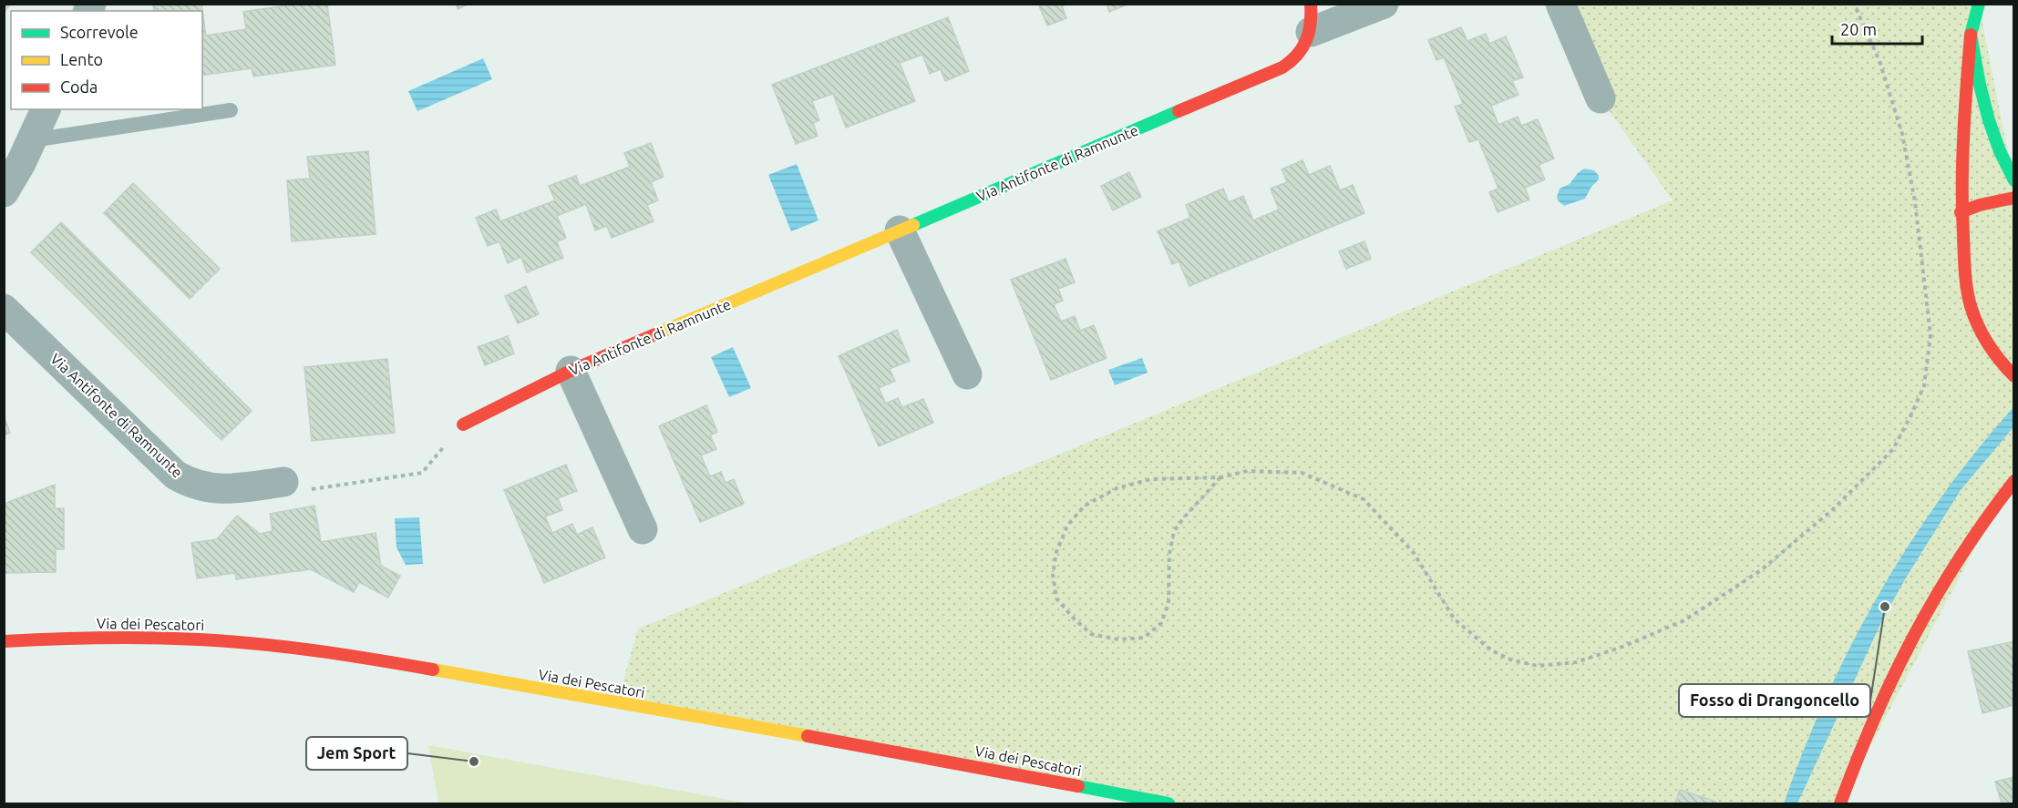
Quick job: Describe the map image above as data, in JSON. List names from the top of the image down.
{
  "streets": {
    "street": ["Via Antifonte di Ramnunte", "Via dei Pescatori"]
  },
  "places": ["Fosso di Drangoncello", "Jem Sport"],
  "legend": ["Scorrevole", "Lento", "Coda"],
  "scale_bar": "20 m"
}
